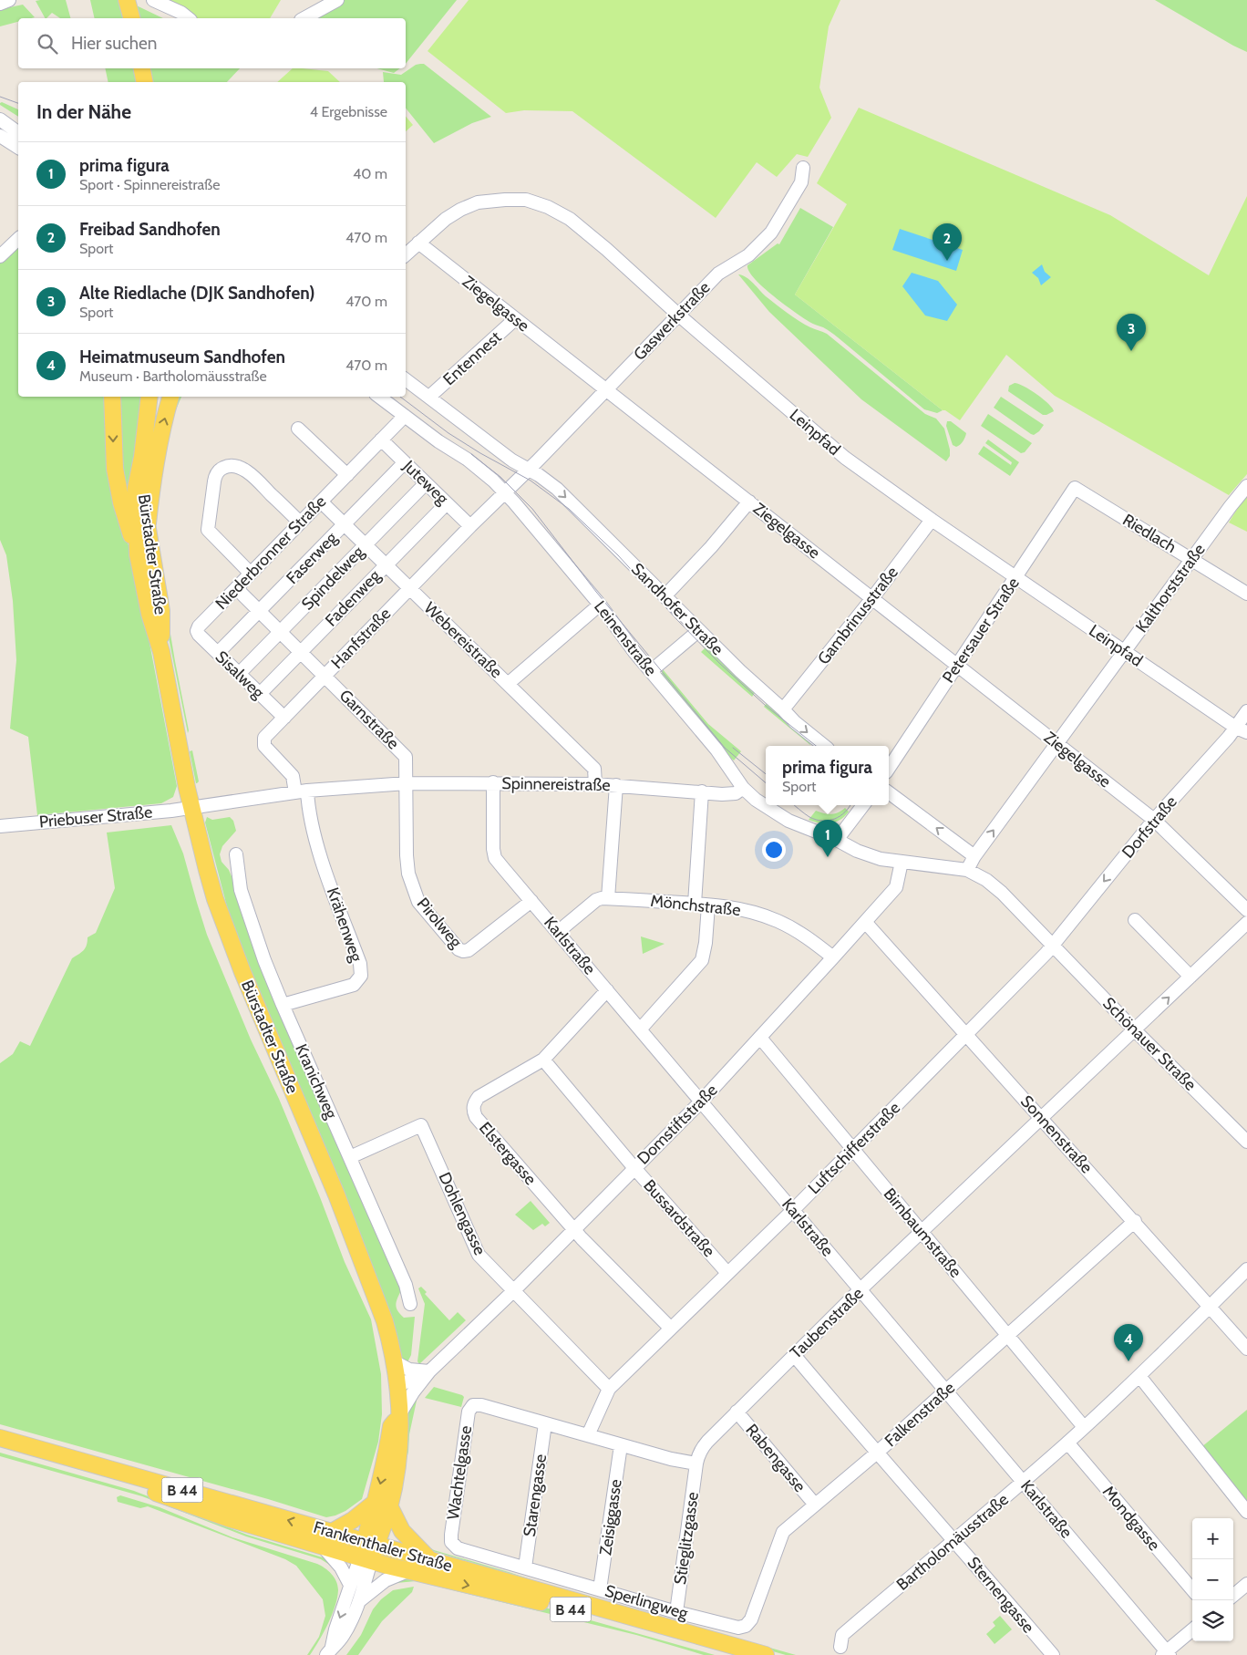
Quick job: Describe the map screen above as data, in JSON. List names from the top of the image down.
{
  "streets": {
    "main road": ["Bürstadter Straße", "B 44", "Frankenthaler Straße"],
    "street": [
      "Ziegelgasse",
      "Gaswerkstraße",
      "Entennest",
      "Leinpfad",
      "Juteweg",
      "Riedlach",
      "Niederbronner Straße",
      "Faserweg",
      "Spindelweg",
      "Kalthorststraße",
      "Fadenweg",
      "Sandhofer Straße",
      "Gambrinusstraße",
      "Petersauer Straße",
      "Hanfstraße",
      "Leinenstraße",
      "Webereistraße",
      "Sisalweg",
      "Garnstraße",
      "Spinnereistraße",
      "Priebuser Straße",
      "Dorfstraße",
      "Mönchstraße",
      "Pirolweg",
      "Krähenweg",
      "Karlstraße",
      "Schönauer Straße",
      "Kranichweg",
      "Domstiftstraße",
      "Sonnenstraße",
      "Luftschifferstraße",
      "Elstergasse",
      "Dohlengasse",
      "Bussardstraße",
      "Birnbaumstraße",
      "Taubenstraße",
      "Falkenstraße",
      "Rabengasse",
      "Wachtelgasse",
      "Starengasse",
      "Zeisiggasse",
      "Mondgasse",
      "Stieglitzgasse",
      "Bartholomäusstraße",
      "Sternengasse",
      "Sperlingweg"
    ]
  },
  "crossings": [
    ["Ziegelgasse", "Gaswerkstraße"],
    ["Ziegelgasse", "Entennest"],
    ["Ziegelgasse", "Leinpfad"],
    ["Ziegelgasse", "Kalthorststraße"],
    ["Ziegelgasse", "Gambrinusstraße"],
    ["Ziegelgasse", "Petersauer Straße"],
    ["Ziegelgasse", "Dorfstraße"],
    ["Gaswerkstraße", "Leinpfad"],
    ["Gaswerkstraße", "Sandhofer Straße"],
    ["Entennest", "Sandhofer Straße"],
    ["Leinpfad", "Kalthorststraße"],
    ["Leinpfad", "Gambrinusstraße"],
    ["Leinpfad", "Petersauer Straße"],
    ["Leinpfad", "Dorfstraße"],
    ["Juteweg", "Niederbronner Straße"],
    ["Juteweg", "Faserweg"],
    ["Juteweg", "Spindelweg"],
    ["Juteweg", "Fadenweg"],
    ["Juteweg", "Hanfstraße"],
    ["Riedlach", "Kalthorststraße"],
    ["Riedlach", "Petersauer Straße"],
    ["Niederbronner Straße", "Webereistraße"],
    ["Niederbronner Straße", "Sisalweg"],
    ["Niederbronner Straße", "Garnstraße"],
    ["Bürstadter Straße", "Spinnereistraße"],
    ["Bürstadter Straße", "Priebuser Straße"],
    ["Bürstadter Straße", "Frankenthaler Straße"],
    ["Faserweg", "Webereistraße"],
    ["Faserweg", "Sisalweg"],
    ["Faserweg", "Garnstraße"],
    ["Spindelweg", "Webereistraße"],
    ["Spindelweg", "Sisalweg"],
    ["Spindelweg", "Garnstraße"],
    ["Fadenweg", "Webereistraße"],
    ["Fadenweg", "Sisalweg"],
    ["Fadenweg", "Garnstraße"],
    ["Sandhofer Straße", "Gambrinusstraße"],
    ["Hanfstraße", "Leinenstraße"],
    ["Hanfstraße", "Webereistraße"],
    ["Hanfstraße", "Sisalweg"],
    ["Hanfstraße", "Garnstraße"],
    ["Hanfstraße", "Spinnereistraße"],
    ["Hanfstraße", "Krähenweg"],
    ["Leinenstraße", "Spinnereistraße"],
    ["Webereistraße", "Spinnereistraße"],
    ["Garnstraße", "Spinnereistraße"],
    ["Garnstraße", "Pirolweg"],
    ["Spinnereistraße", "Priebuser Straße"],
    ["Spinnereistraße", "Pirolweg"],
    ["Spinnereistraße", "Krähenweg"],
    ["Spinnereistraße", "Karlstraße"],
    ["Dorfstraße", "Schönauer Straße"],
    ["Dorfstraße", "Luftschifferstraße"],
    ["Mönchstraße", "Karlstraße"],
    ["Mönchstraße", "Domstiftstraße"],
    ["Pirolweg", "Karlstraße"],
    ["Krähenweg", "Kranichweg"],
    ["Karlstraße", "Domstiftstraße"],
    ["Karlstraße", "Luftschifferstraße"],
    ["Karlstraße", "Elstergasse"],
    ["Karlstraße", "Taubenstraße"],
    ["Karlstraße", "Falkenstraße"],
    ["Karlstraße", "Bartholomäusstraße"],
    ["Schönauer Straße", "Luftschifferstraße"],
    ["Schönauer Straße", "Taubenstraße"],
    ["Kranichweg", "Dohlengasse"],
    ["Domstiftstraße", "Sonnenstraße"],
    ["Domstiftstraße", "Elstergasse"],
    ["Domstiftstraße", "Dohlengasse"],
    ["Domstiftstraße", "Bussardstraße"],
    ["Domstiftstraße", "Birnbaumstraße"],
    ["Sonnenstraße", "Luftschifferstraße"],
    ["Sonnenstraße", "Taubenstraße"],
    ["Sonnenstraße", "Falkenstraße"],
    ["Sonnenstraße", "Bartholomäusstraße"],
    ["Luftschifferstraße", "Elstergasse"],
    ["Luftschifferstraße", "Dohlengasse"],
    ["Luftschifferstraße", "Bussardstraße"],
    ["Luftschifferstraße", "Birnbaumstraße"],
    ["Elstergasse", "Bussardstraße"],
    ["Birnbaumstraße", "Taubenstraße"],
    ["Birnbaumstraße", "Falkenstraße"],
    ["Birnbaumstraße", "Bartholomäusstraße"],
    ["Taubenstraße", "Rabengasse"],
    ["Taubenstraße", "Stieglitzgasse"],
    ["Taubenstraße", "Sternengasse"],
    ["Falkenstraße", "Rabengasse"],
    ["Falkenstraße", "Sternengasse"],
    ["Falkenstraße", "Sperlingweg"],
    ["Wachtelgasse", "Starengasse"],
    ["Wachtelgasse", "Sperlingweg"],
    ["Starengasse", "Sperlingweg"],
    ["Zeisiggasse", "Sperlingweg"],
    ["Mondgasse", "Bartholomäusstraße"],
    ["Stieglitzgasse", "Sperlingweg"],
    ["Bartholomäusstraße", "Sternengasse"]
  ],
  "one_way": ["Sandhofer Straße", "Dorfstraße"],
  "page": {
    "search": "Hier suchen",
    "heading": ["In der Nähe", "4 Ergebnisse"],
    "list": [
      {
        "mark": "1",
        "name": "prima figura",
        "note": "Sport · Spinnereistraße",
        "value": "40 m"
      },
      {
        "mark": "2",
        "name": "Freibad Sandhofen",
        "note": "Sport",
        "value": "470 m"
      },
      {
        "mark": "3",
        "name": "Alte Riedlache (DJK Sandhofen)",
        "note": "Sport",
        "value": "470 m"
      },
      {
        "mark": "4",
        "name": "Heimatmuseum Sandhofen",
        "note": "Museum · Bartholomäusstraße",
        "value": "470 m"
      }
    ],
    "pins": [
      "2",
      "3",
      "1",
      "4"
    ],
    "popup": ["prima figura", "Sport"],
    "map_buttons": ["+", "−"]
  }
}
